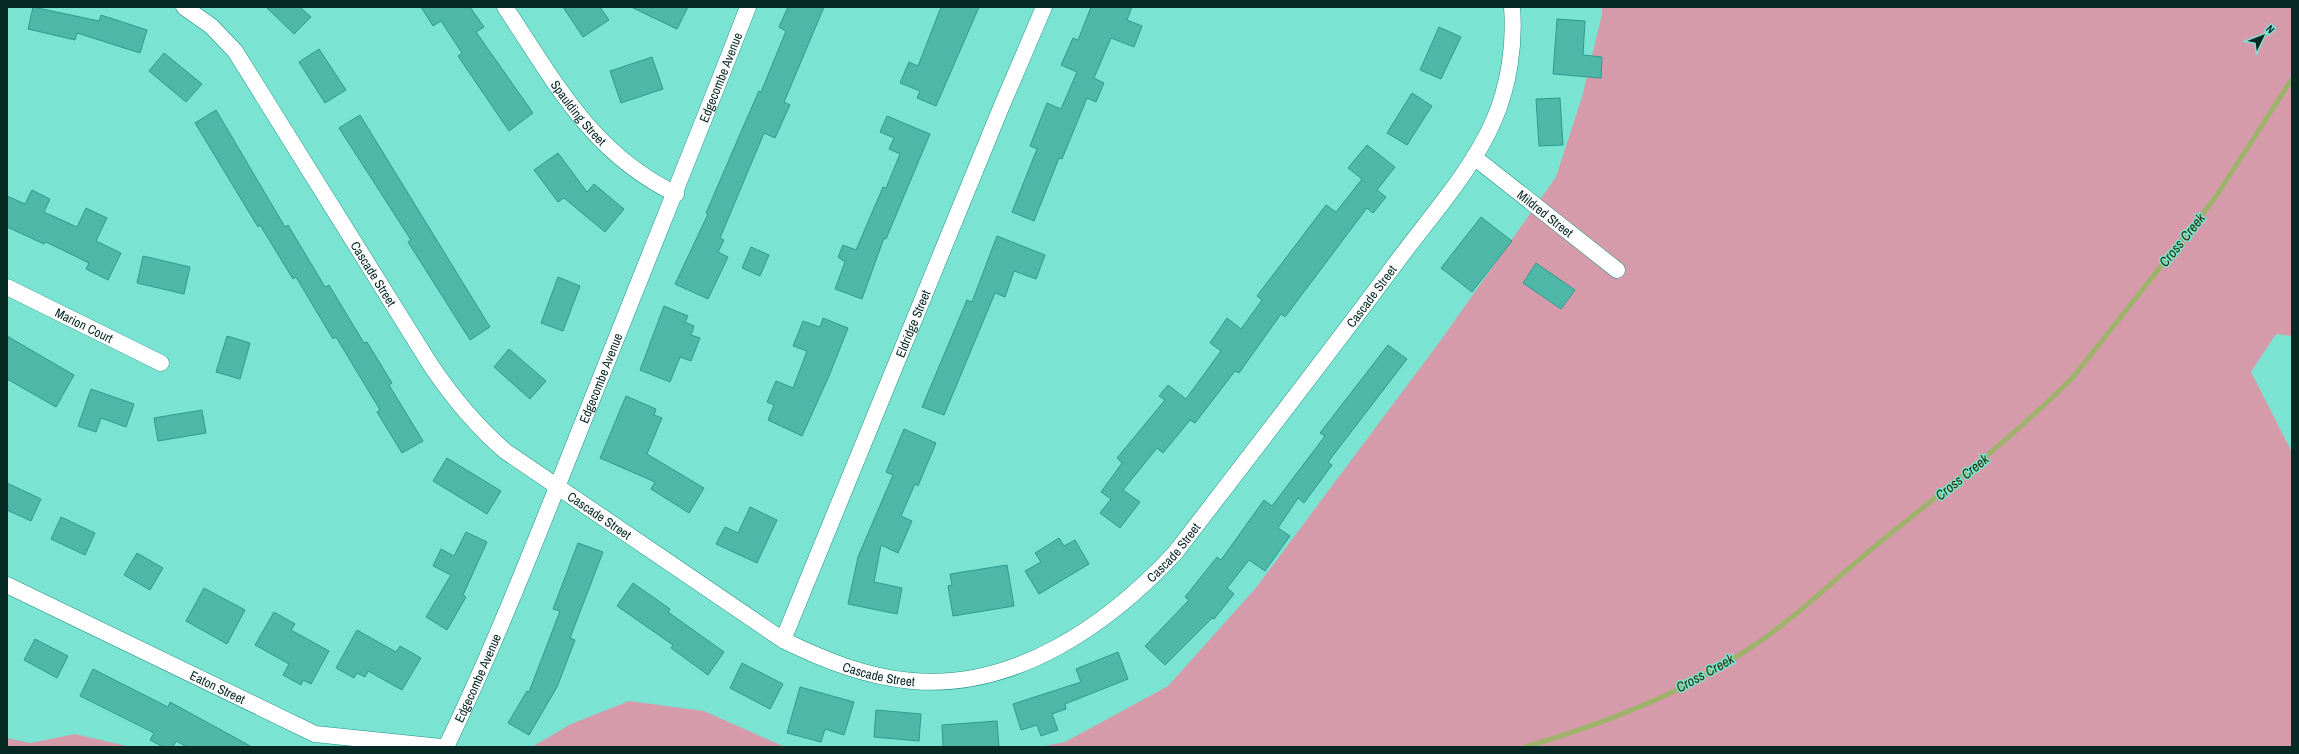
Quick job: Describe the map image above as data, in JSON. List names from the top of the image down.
{
  "streets": {
    "street": [
      "Edgecombe Avenue",
      "Spaulding Street",
      "Mildred Street",
      "Cascade Street",
      "Eldridge Street",
      "Marion Court",
      "Eaton Street"
    ]
  },
  "crossings": [
    ["Edgecombe Avenue", "Spaulding Street"],
    ["Edgecombe Avenue", "Cascade Street"],
    ["Mildred Street", "Cascade Street"],
    ["Cascade Street", "Eldridge Street"]
  ],
  "water": ["Cross Creek"],
  "north": "top right"
}
